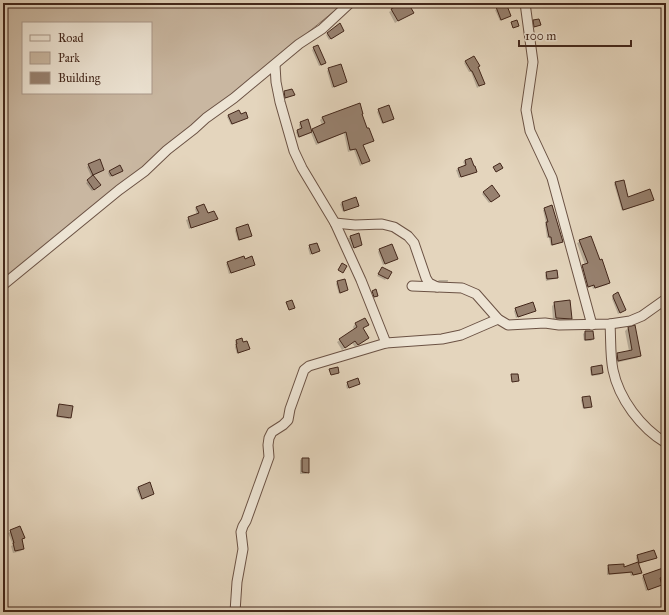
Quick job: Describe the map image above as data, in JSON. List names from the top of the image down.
{
  "legend": ["Road", "Park", "Building"],
  "scale_bar": "100 m"
}
